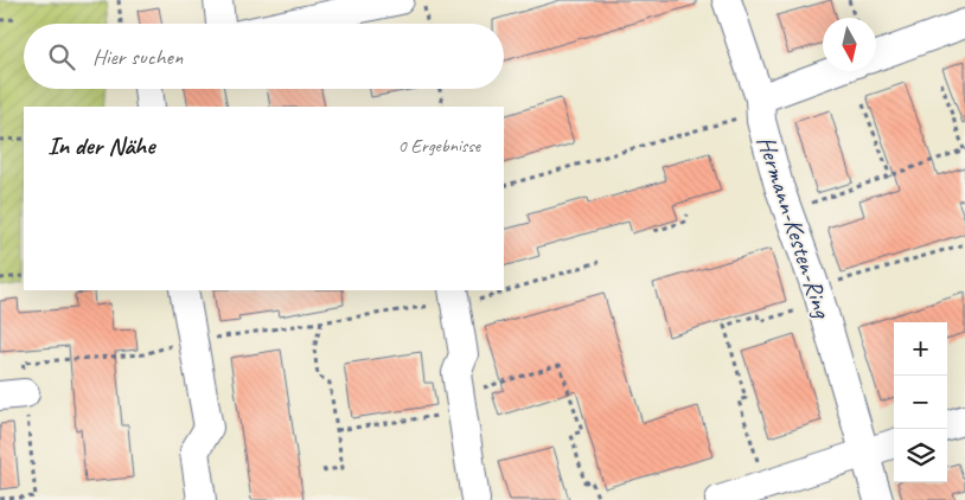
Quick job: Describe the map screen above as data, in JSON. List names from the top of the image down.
{
  "streets": {
    "street": ["Hermann-Kesten-Ring"]
  },
  "north": "bottom",
  "page": {
    "search": "Hier suchen",
    "heading": ["In der Nähe", "0 Ergebnisse"],
    "map_buttons": ["+", "−"]
  }
}
